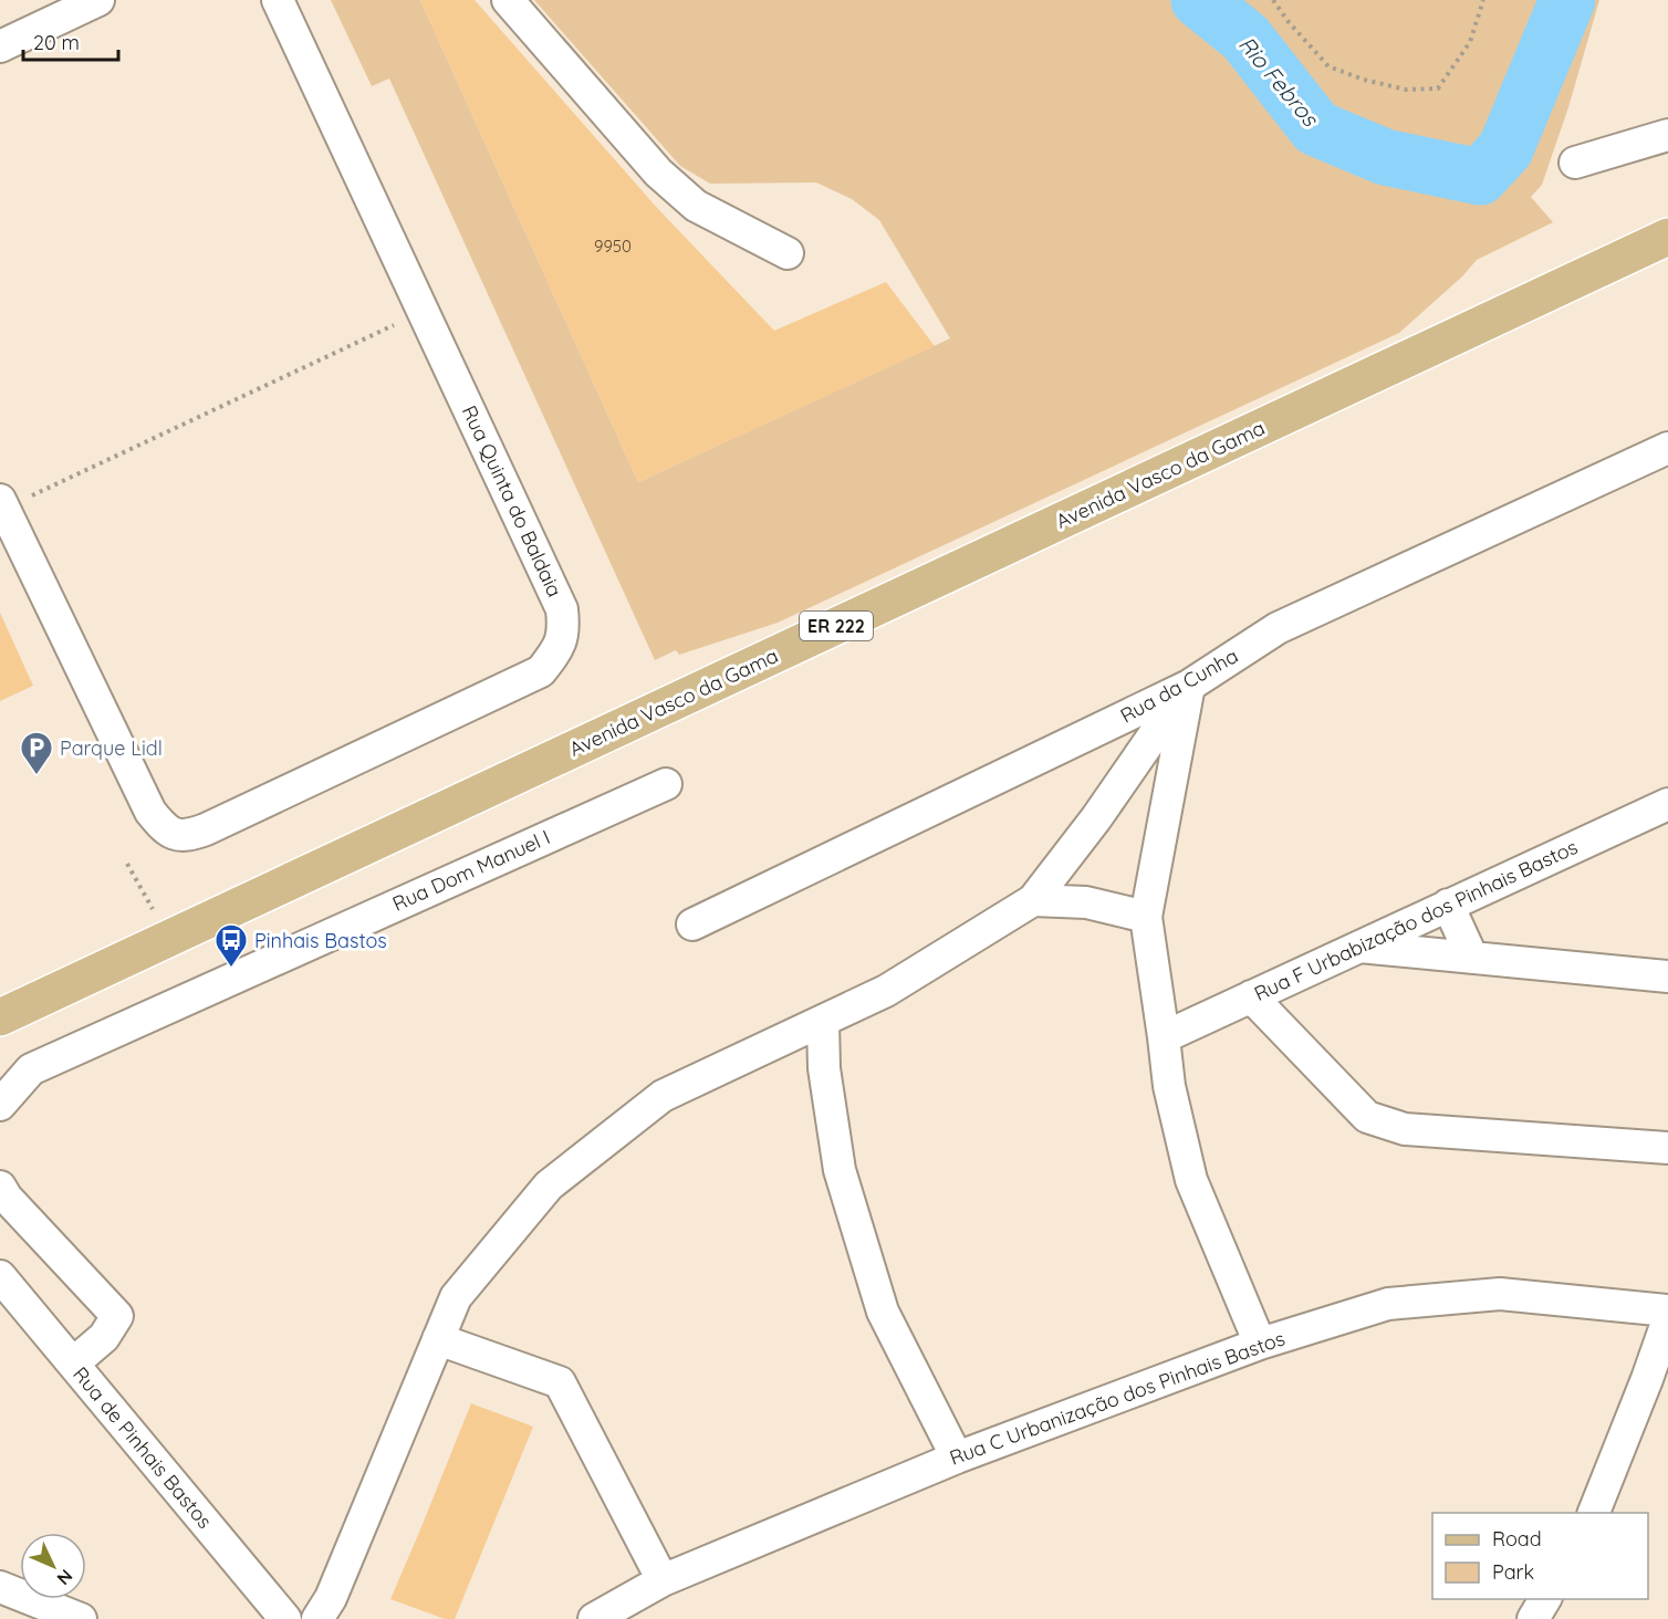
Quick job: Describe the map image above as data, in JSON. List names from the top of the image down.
{
  "streets": {
    "main road": ["Avenida Vasco da Gama", "ER 222"],
    "street": [
      "Rua Quinta do Baldaia",
      "Rua da Cunha",
      "Rua Dom Manuel I",
      "Rua F Urbabização dos Pinhais Bastos",
      "Rua C Urbanização dos Pinhais Bastos",
      "Rua de Pinhais Bastos"
    ]
  },
  "water": ["Rio Febros"],
  "places": {
    "parking": ["Parque Lidl"],
    "bus stop": ["Pinhais Bastos"]
  },
  "house_numbers": ["9950"],
  "legend": ["Road", "Park"],
  "scale_bar": "20 m",
  "north": "bottom right"
}
